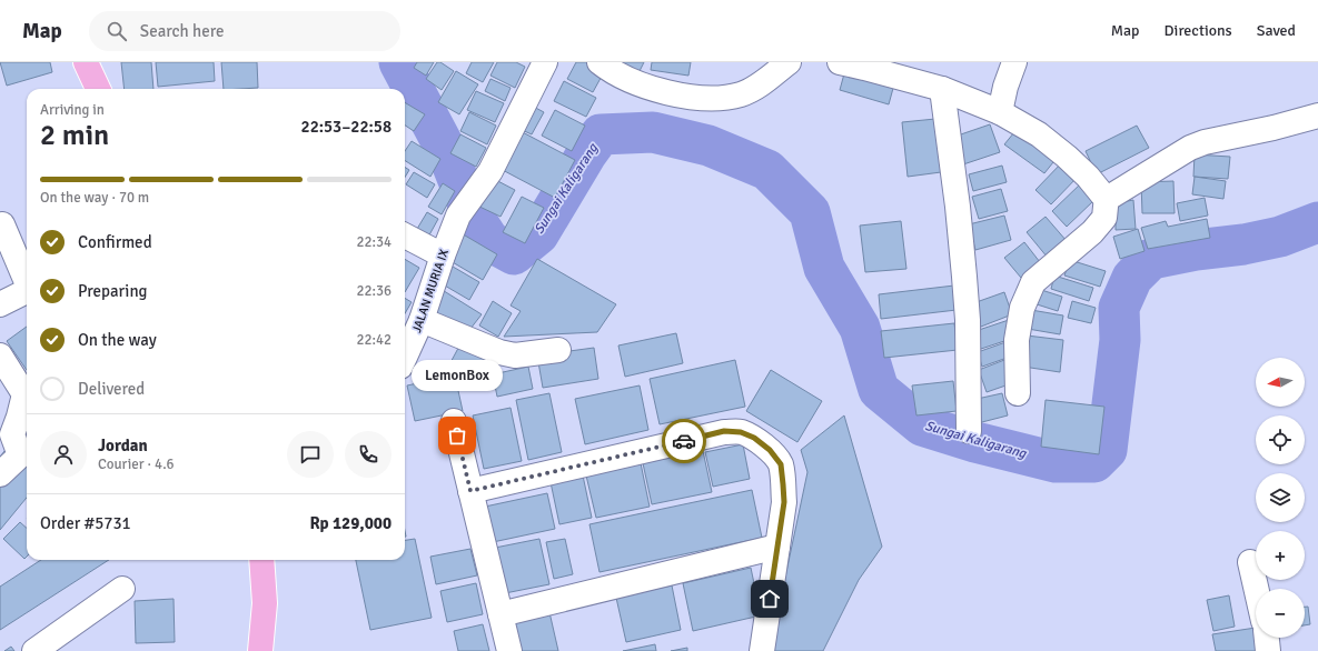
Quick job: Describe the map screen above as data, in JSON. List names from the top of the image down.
{
  "streets": {
    "street": ["JALAN MURIA IX"]
  },
  "water": ["Sungai Kaligarang"],
  "places": ["LemonBox"],
  "north": "left",
  "page": {
    "header": "Map",
    "search": "Search here",
    "nav": ["Map", "Directions", "Saved"],
    "heading": ["2 min", "Arriving in", "22:53–22:58"],
    "panel": [
      "Jordan",
      "Courier · 4.6",
      "Order #5731",
      "Rp 129,000"
    ],
    "bar": "On the way · 70 m",
    "list": [
      ["Confirmed", "22:34"],
      ["Preparing", "22:36"],
      ["On the way", "22:42"],
      "Delivered"
    ],
    "map_buttons": ["+", "−"],
    "bubble": "LemonBox"
  }
}
